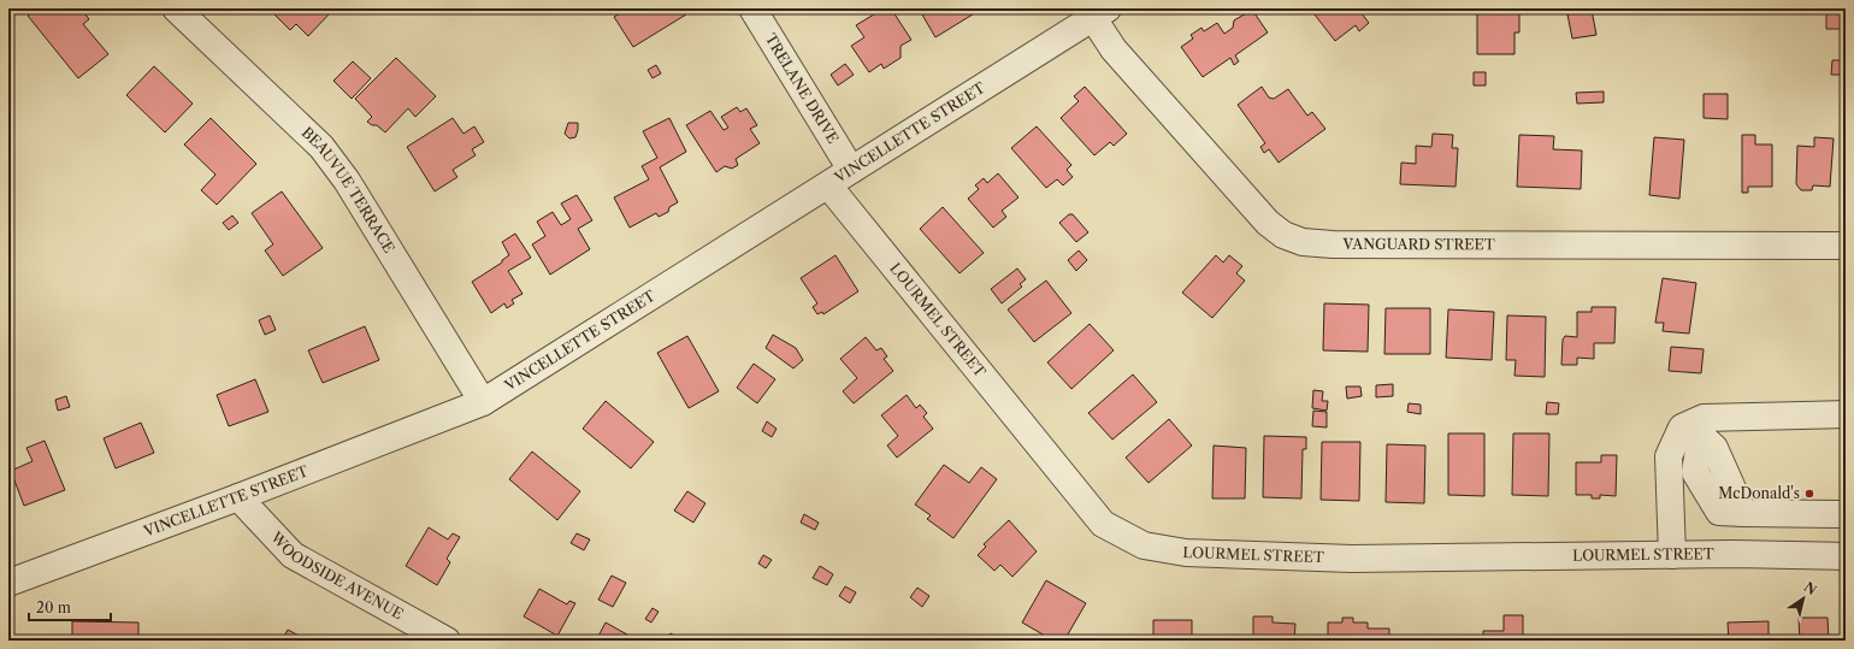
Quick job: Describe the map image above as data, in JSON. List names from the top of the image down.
{
  "streets": {
    "street": [
      "TRELANE DRIVE",
      "VINCELLETTE STREET",
      "BEAUVUE TERRACE",
      "VANGUARD STREET",
      "LOURMEL STREET",
      "WOODSIDE AVENUE"
    ]
  },
  "crossings": [
    ["TRELANE DRIVE", "VINCELLETTE STREET"],
    ["VINCELLETTE STREET", "BEAUVUE TERRACE"],
    ["VINCELLETTE STREET", "VANGUARD STREET"],
    ["VINCELLETTE STREET", "LOURMEL STREET"],
    ["VINCELLETTE STREET", "WOODSIDE AVENUE"]
  ],
  "places": ["McDonald's"],
  "scale_bar": "20 m",
  "north": "top right"
}
